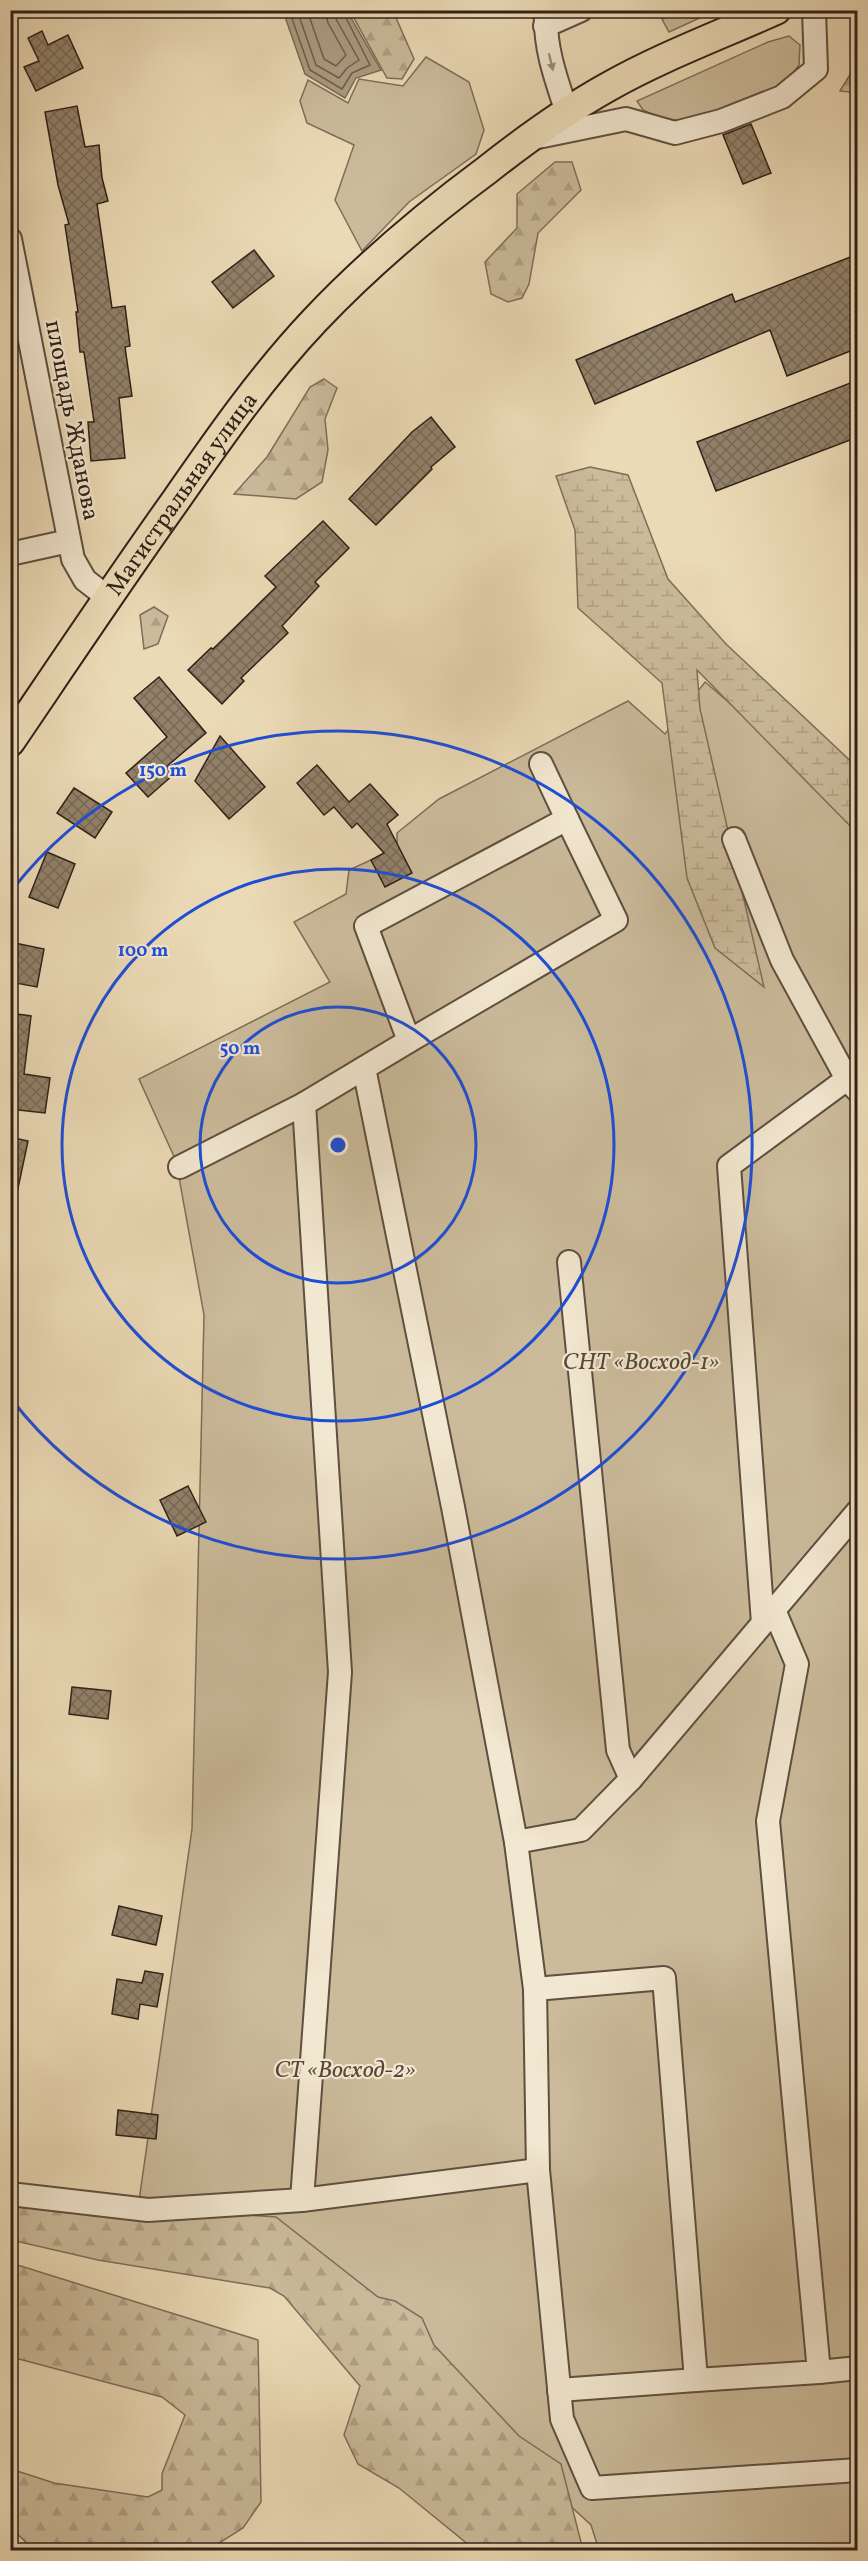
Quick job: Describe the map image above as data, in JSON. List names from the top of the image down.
{
  "streets": {
    "main road": ["Магистральная улица"],
    "street": ["площадь Жданова"]
  },
  "crossings": [
    ["площадь Жданова", "Магистральная улица"]
  ],
  "parks": ["СНТ «Восход-1»", "СТ «Восход-2»"],
  "rings": ["150 m", "100 m", "50 m"]
}
